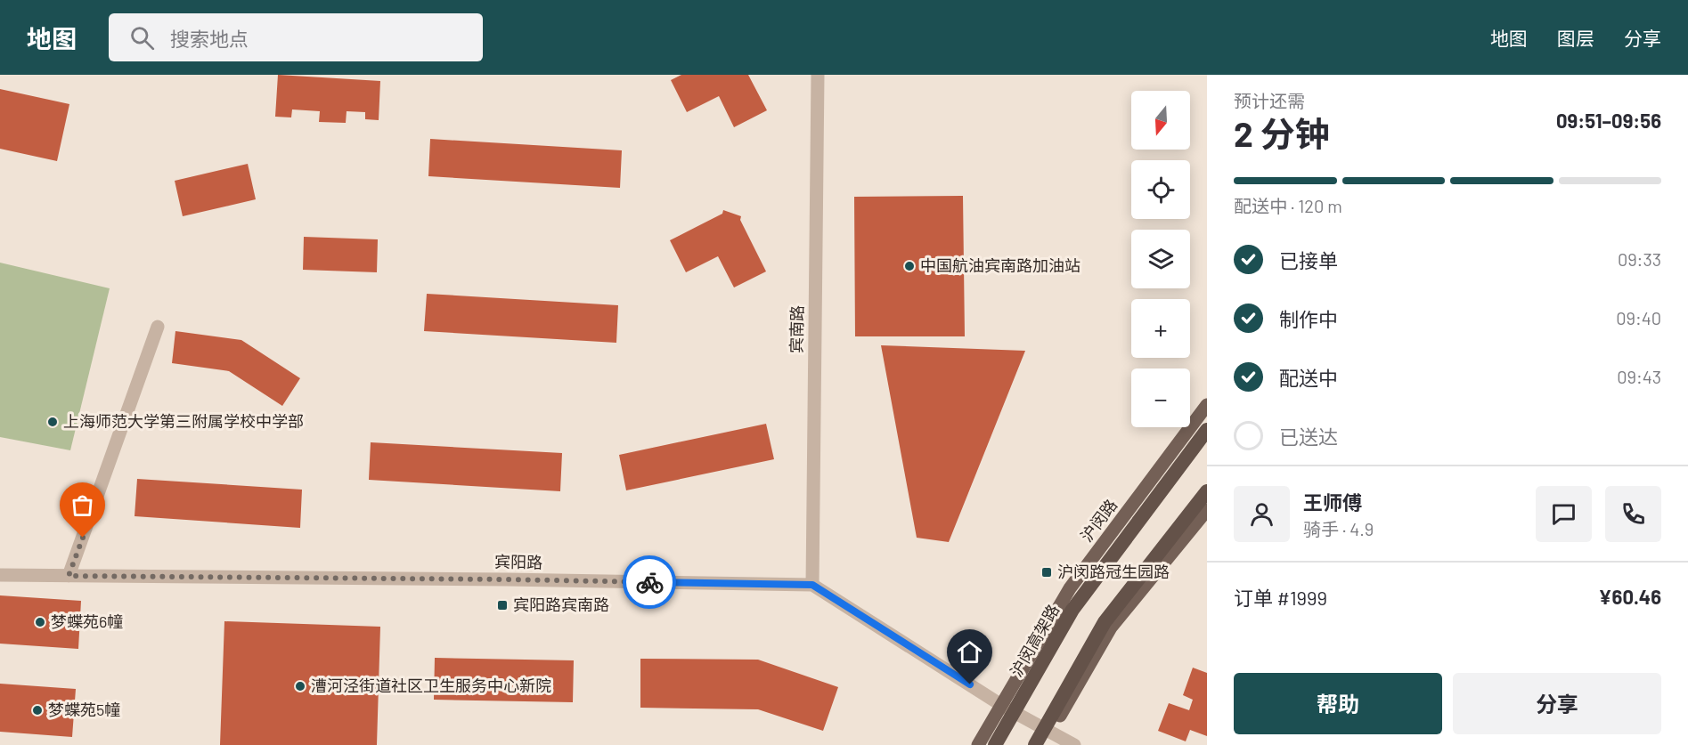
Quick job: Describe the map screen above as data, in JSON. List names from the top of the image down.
{
  "streets": {
    "highway": ["沪闵高架路"],
    "main road": ["沪闵路"],
    "street": ["宾南路", "宾阳路"]
  },
  "crossings": [
    ["宾南路", "宾阳路"]
  ],
  "places": {
    "other": [
      "中国航油宾南路加油站",
      "上海师范大学第三附属学校中学部",
      "梦蝶苑6幢",
      "漕河泾街道社区卫生服务中心新院",
      "梦蝶苑5幢"
    ],
    "transit": ["沪闵路冠生园路", "宾阳路宾南路"]
  },
  "north": "bottom",
  "page": {
    "header": "地图",
    "search": "搜索地点",
    "nav": ["地图", "图层", "分享"],
    "heading": ["2 分钟", "预计还需", "09:51–09:56"],
    "panel": [
      "王师傅",
      "骑手 · 4.9",
      "订单 #1999",
      "¥60.46"
    ],
    "map_buttons": ["+", "−"],
    "bar": "配送中 · 120 m",
    "list": [
      ["已接单", "09:33"],
      ["制作中", "09:40"],
      ["配送中", "09:43"],
      "已送达"
    ],
    "buttons": ["帮助", "分享"]
  }
}
